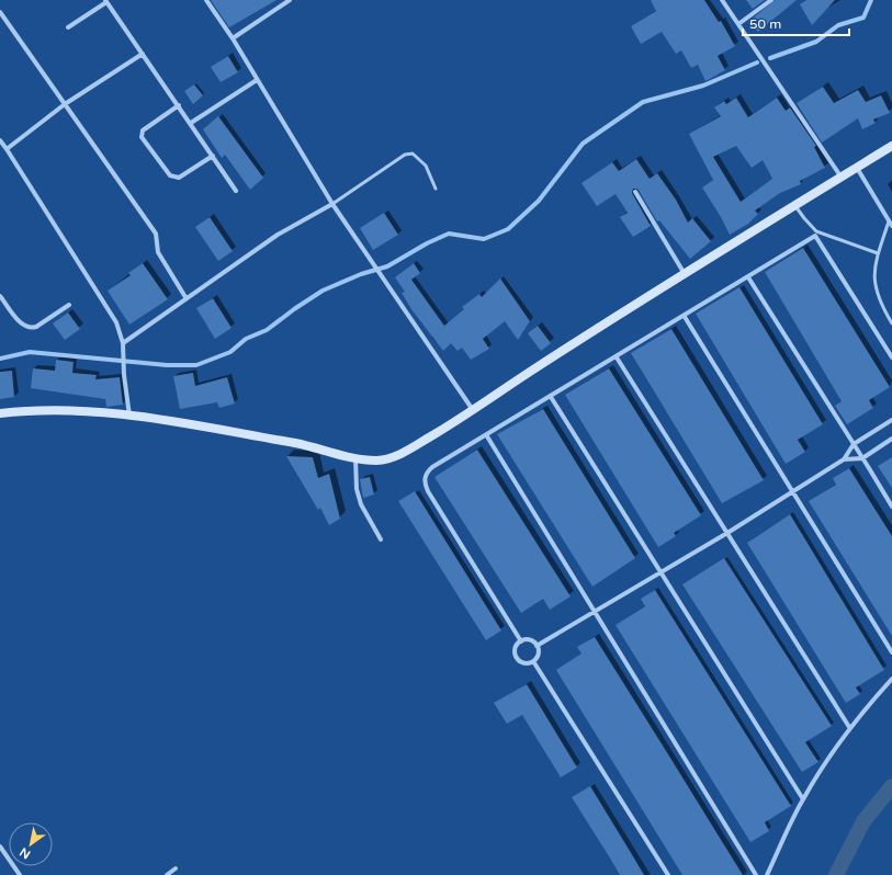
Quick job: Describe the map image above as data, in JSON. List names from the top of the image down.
{
  "scale_bar": "50 m",
  "north": "bottom left"
}
